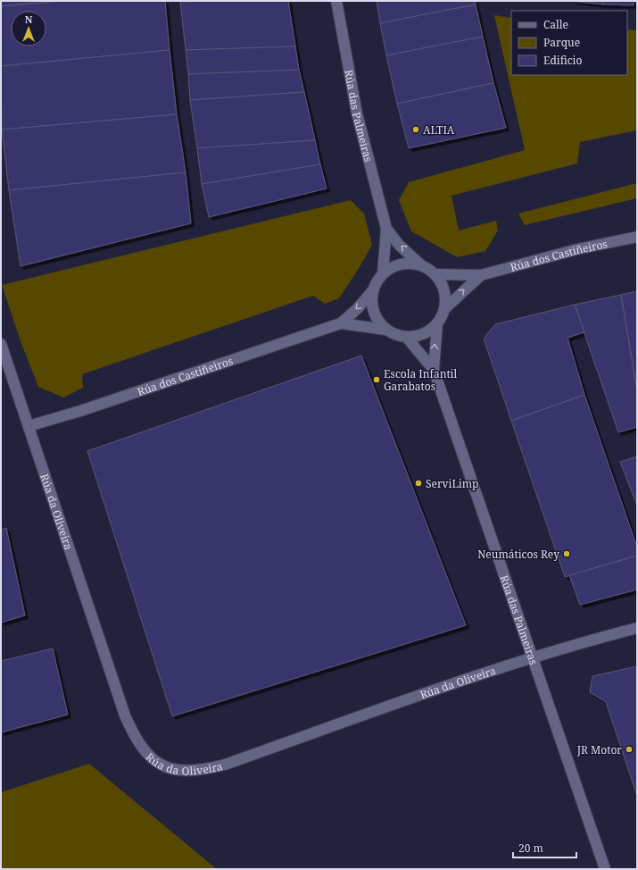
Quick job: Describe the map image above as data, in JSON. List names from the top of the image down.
{
  "streets": {
    "street": ["Rúa das Palmeiras", "Rúa dos Castiñeiros", "Rúa da Oliveira"]
  },
  "crossings": [
    ["Rúa das Palmeiras", "Rúa dos Castiñeiros"],
    ["Rúa das Palmeiras", "Rúa da Oliveira"],
    ["Rúa dos Castiñeiros", "Rúa da Oliveira"]
  ],
  "places": [
    "ALTIA",
    "Escola Infantil Garabatos",
    "ServiLimp",
    "Neumáticos Rey",
    "JR Motor"
  ],
  "legend": ["Calle", "Parque", "Edificio"],
  "scale_bar": "20 m",
  "north": "top"
}
